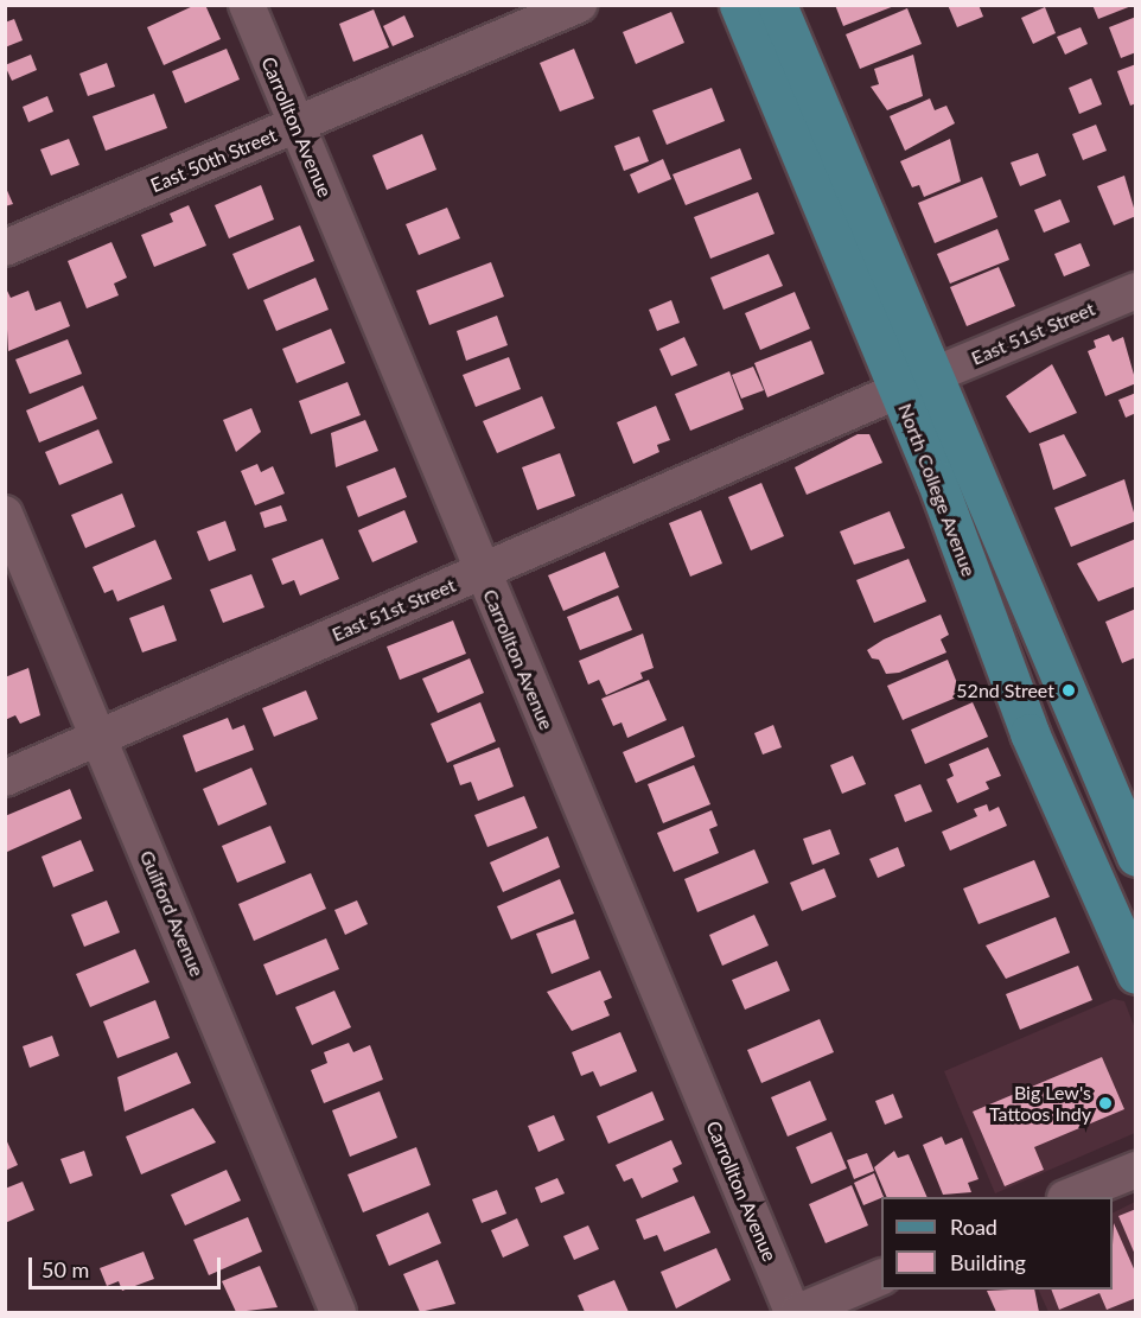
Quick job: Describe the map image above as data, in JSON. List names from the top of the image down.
{
  "streets": {
    "main road": ["North College Avenue"],
    "street": [
      "Carrollton Avenue",
      "East 50th Street",
      "East 51st Street",
      "Guilford Avenue"
    ]
  },
  "crossings": [
    ["Carrollton Avenue", "East 50th Street"],
    ["Carrollton Avenue", "East 51st Street"],
    ["East 51st Street", "North College Avenue"],
    ["East 51st Street", "Guilford Avenue"]
  ],
  "places": ["52nd Street", "Big Lew's Tattoos Indy"],
  "legend": ["Road", "Building"],
  "scale_bar": "50 m"
}
